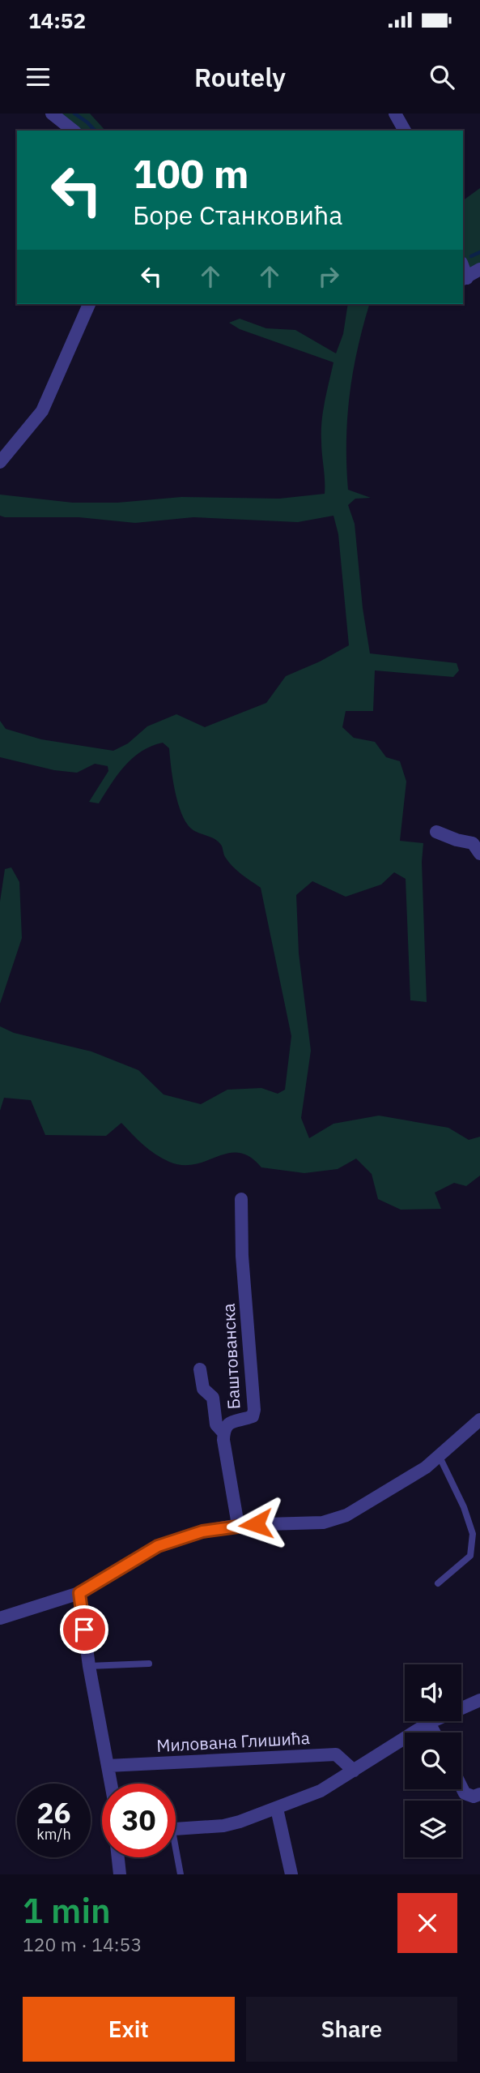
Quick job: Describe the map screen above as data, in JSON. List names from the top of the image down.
{
  "streets": {
    "street": ["Баштованска", "Милована Глишића"]
  },
  "page": {
    "status": "14:52",
    "header": "Routely",
    "turn": ["100 m", "Боре Станковића"],
    "speed": "26 km/h",
    "limit": "30",
    "heading": ["1 min", "120 m · 14:53"],
    "buttons": ["Exit", "Share"]
  }
}
